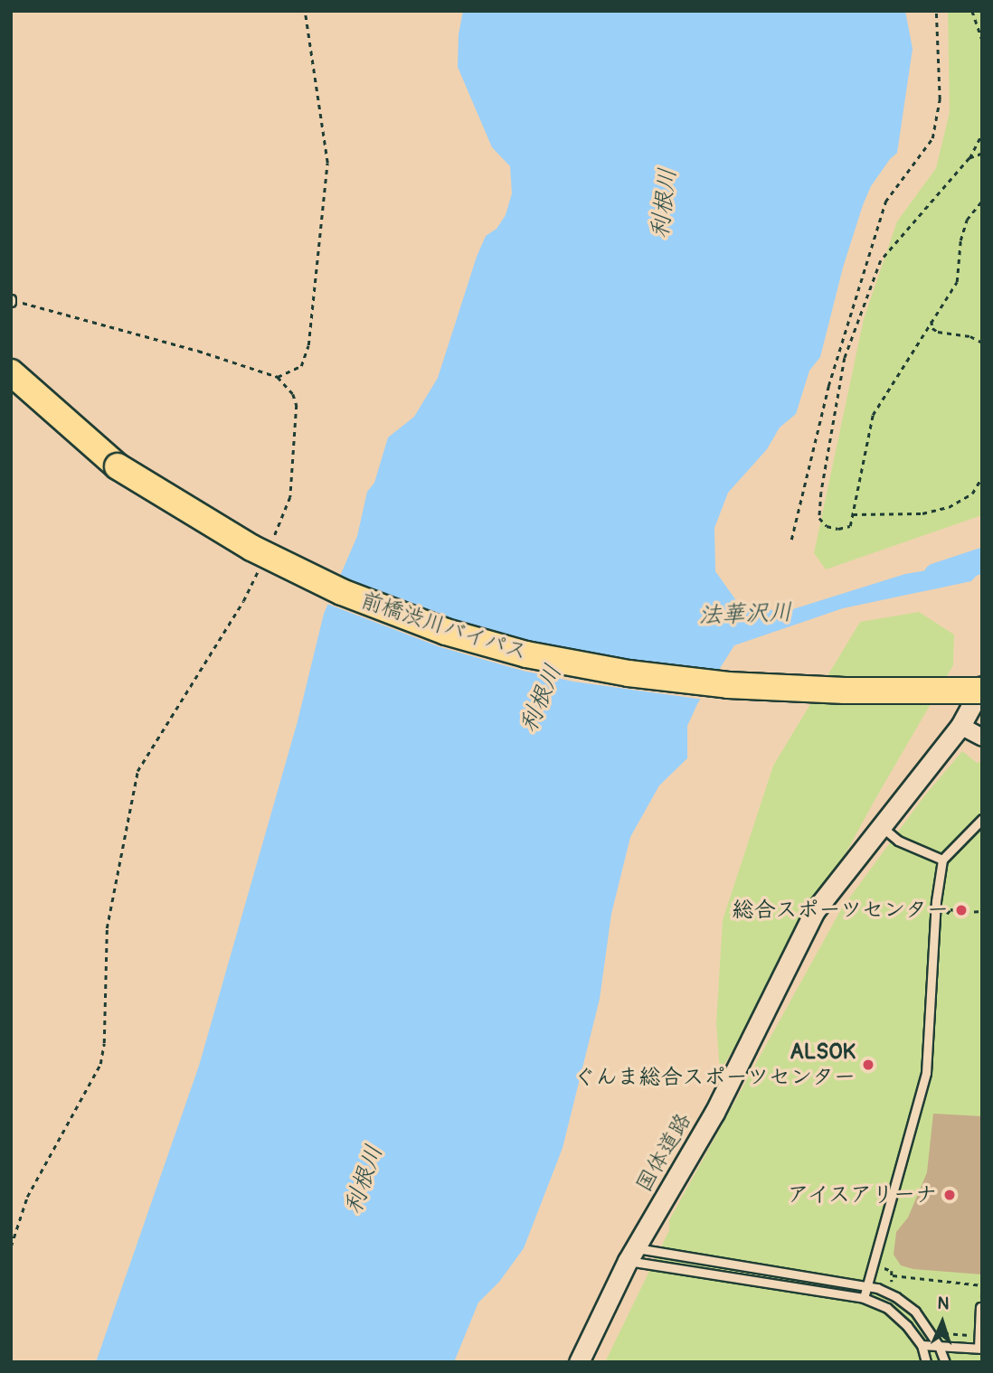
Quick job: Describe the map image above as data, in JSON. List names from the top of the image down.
{
  "streets": {
    "highway": ["前橋渋川バイパス"],
    "street": ["国体道路"]
  },
  "water": ["利根川", "法華沢川"],
  "places": ["総合スポーツセンター", "ALSOK ぐんま総合スポーツセンター", "アイスアリーナ"],
  "north": "top"
}
